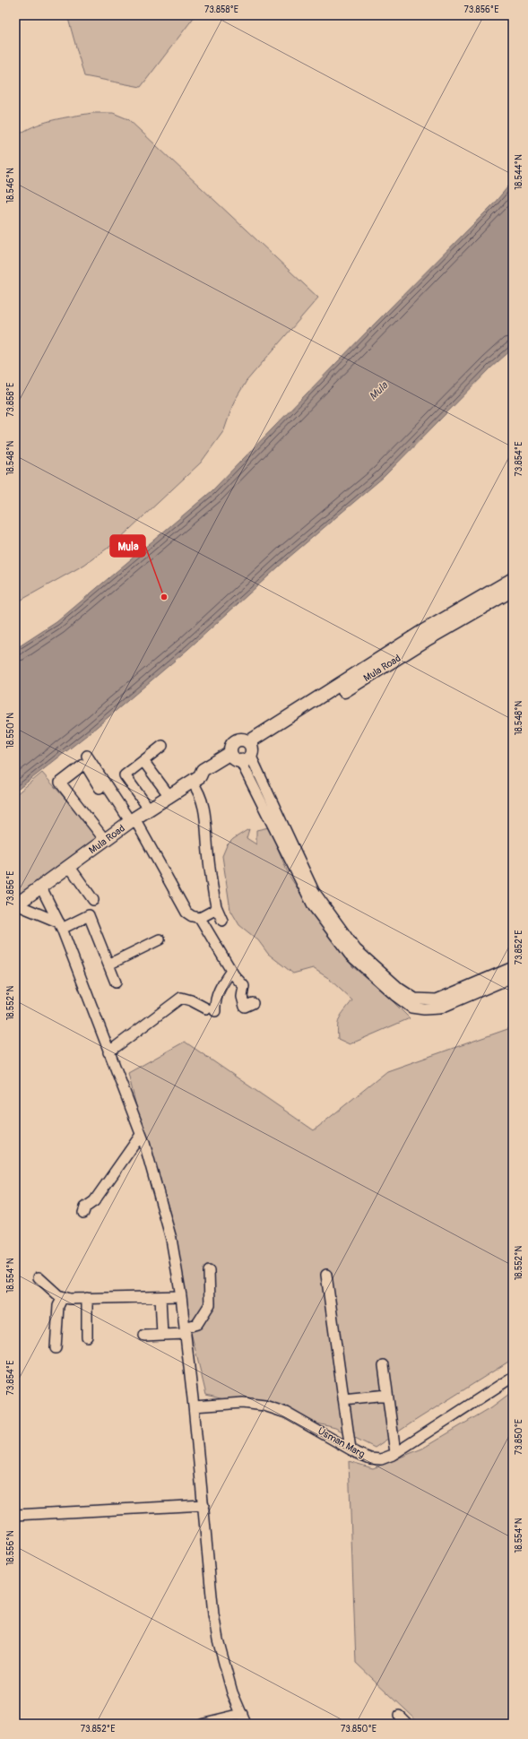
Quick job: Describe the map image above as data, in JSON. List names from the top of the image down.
{
  "streets": {
    "main road": ["Mula Road"],
    "street": ["Usman Marg"]
  },
  "water": ["Mula"],
  "places": ["Mula"],
  "coordinates": [
    "73.858°E",
    "73.856°E",
    "18.544°N",
    "18.546°N",
    "18.548°N",
    "73.854°E",
    "18.550°N",
    "73.852°E",
    "18.552°N",
    "18.554°N",
    "73.850°E",
    "18.556°N"
  ]
}
